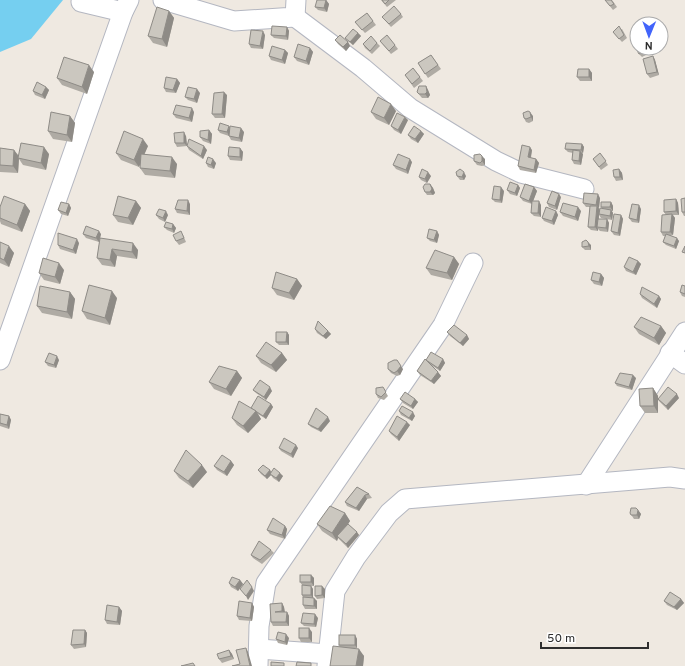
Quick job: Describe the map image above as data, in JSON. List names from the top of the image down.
{
  "scale_bar": "50 m",
  "north": "bottom"
}
